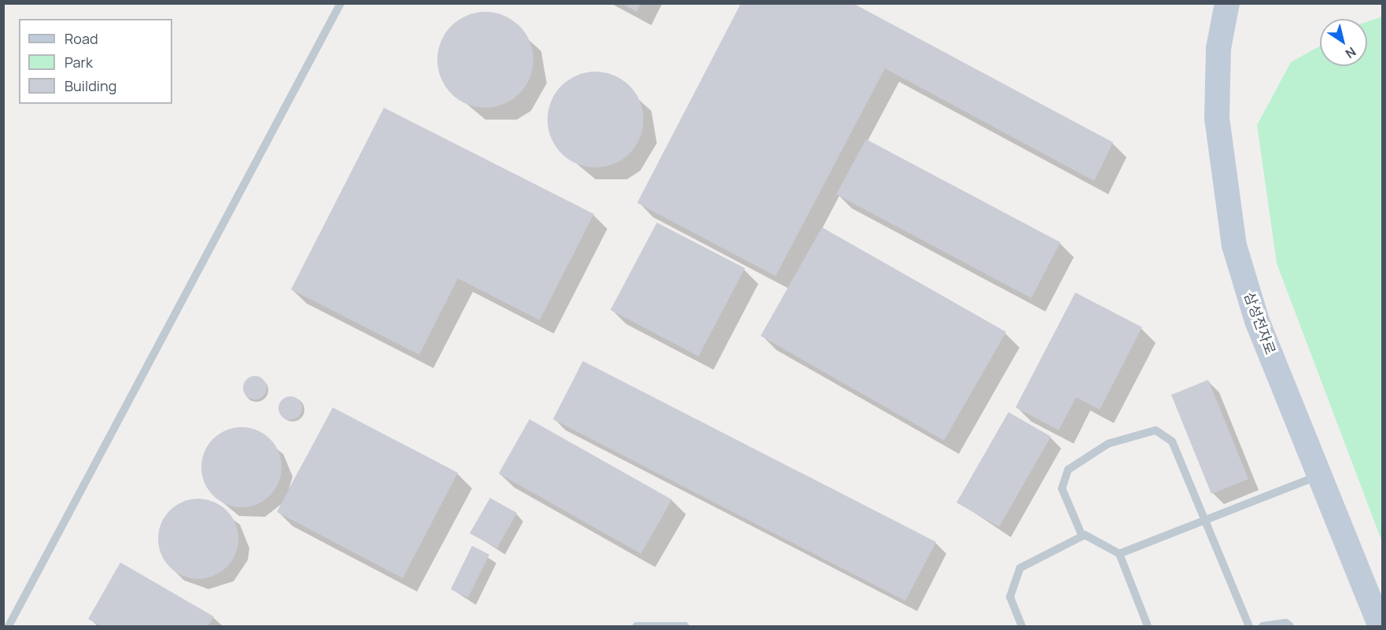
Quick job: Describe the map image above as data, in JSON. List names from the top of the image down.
{
  "streets": {
    "street": ["삼성전자로"]
  },
  "legend": ["Road", "Park", "Building"],
  "north": "bottom right"
}
